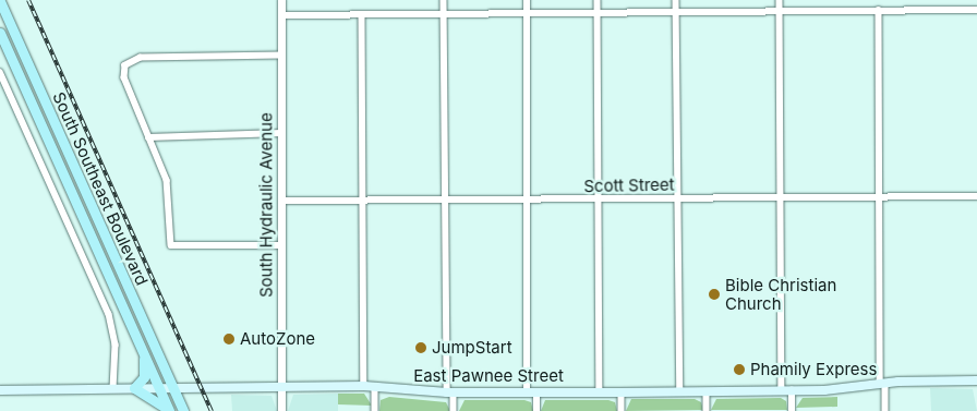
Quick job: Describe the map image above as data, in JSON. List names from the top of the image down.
{
  "streets": {
    "main road": ["South Southeast Boulevard", "East Pawnee Street"],
    "street": ["Scott Street", "South Hydraulic Avenue"]
  },
  "crossings": [
    ["Scott Street", "South Hydraulic Avenue"],
    ["South Southeast Boulevard", "East Pawnee Street"],
    ["South Hydraulic Avenue", "East Pawnee Street"]
  ],
  "places": [
    "Bible Christian Church",
    "AutoZone",
    "JumpStart",
    "Phamily Express"
  ]
}
